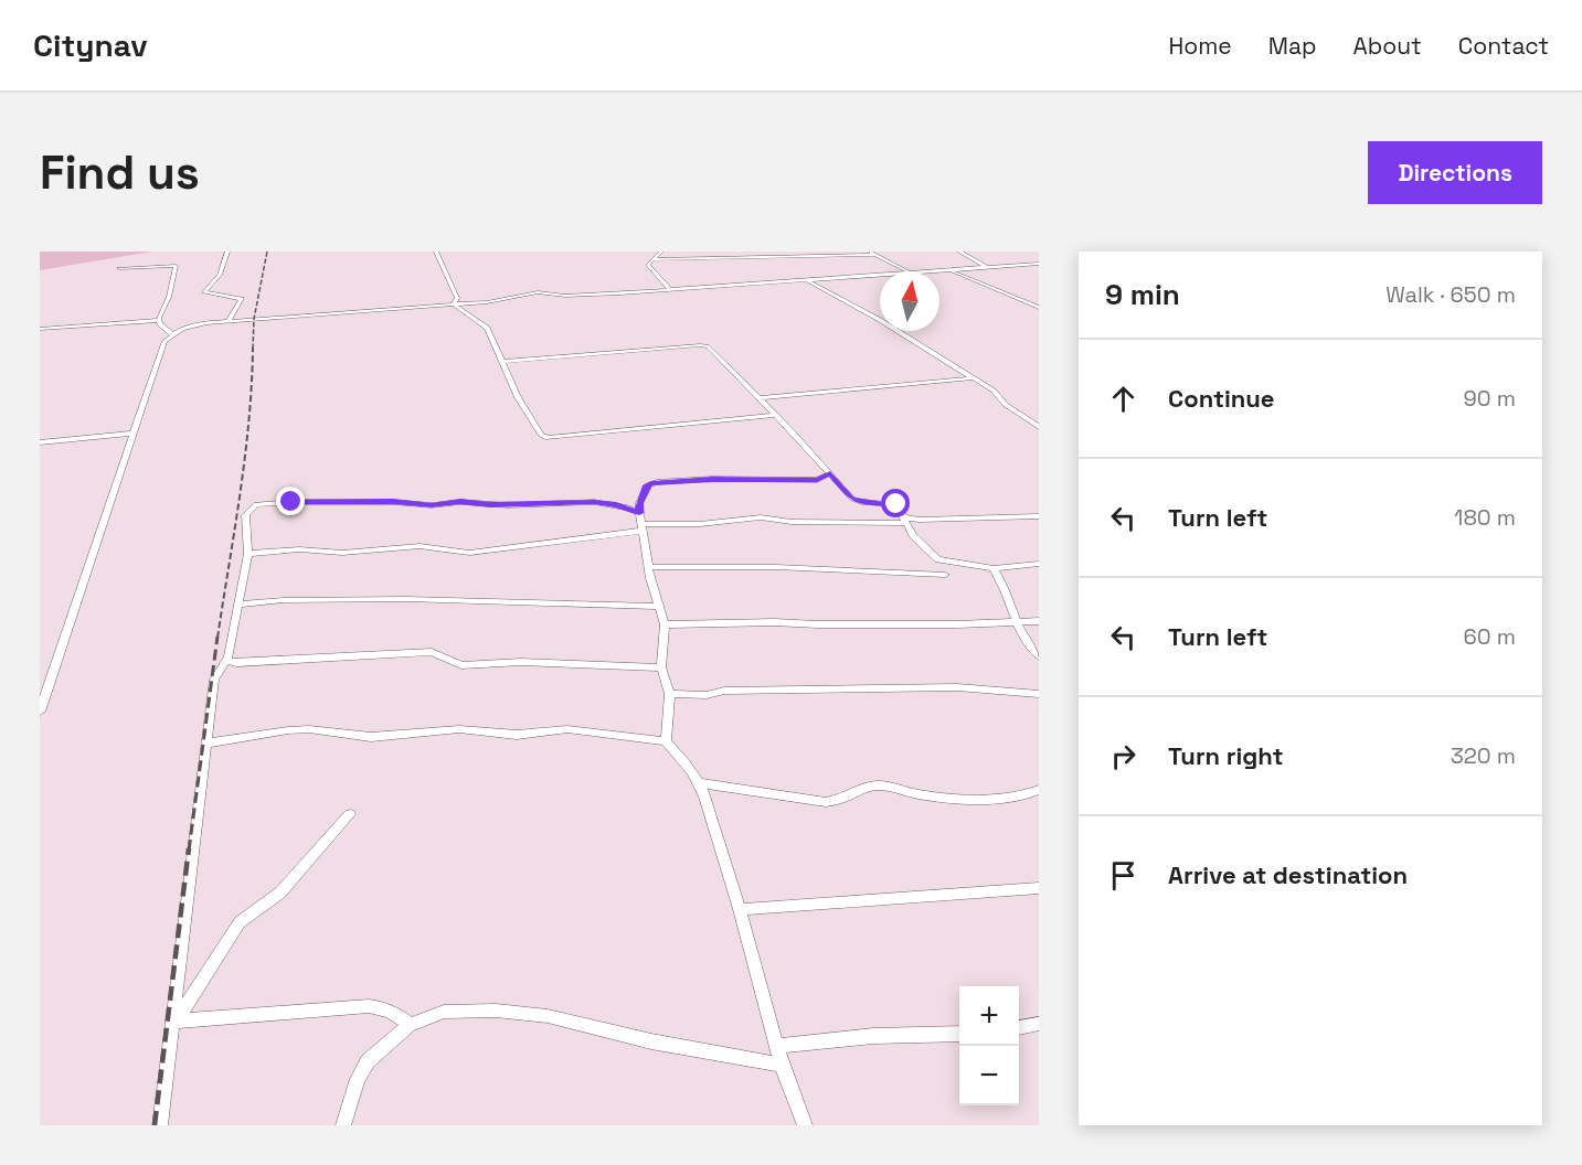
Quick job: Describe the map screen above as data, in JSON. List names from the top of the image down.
{
  "north": "top",
  "page": {
    "header": "Citynav",
    "nav": [
      "Home",
      "Map",
      "About",
      "Contact"
    ],
    "buttons": "Directions",
    "title": "Find us",
    "heading": ["9 min", "Walk · 650 m"],
    "list": [
      ["Continue", "90 m"],
      ["Turn left", "180 m"],
      ["Turn left", "60 m"],
      ["Turn right", "320 m"],
      "Arrive at destination"
    ],
    "map_buttons": ["+", "−"]
  }
}
